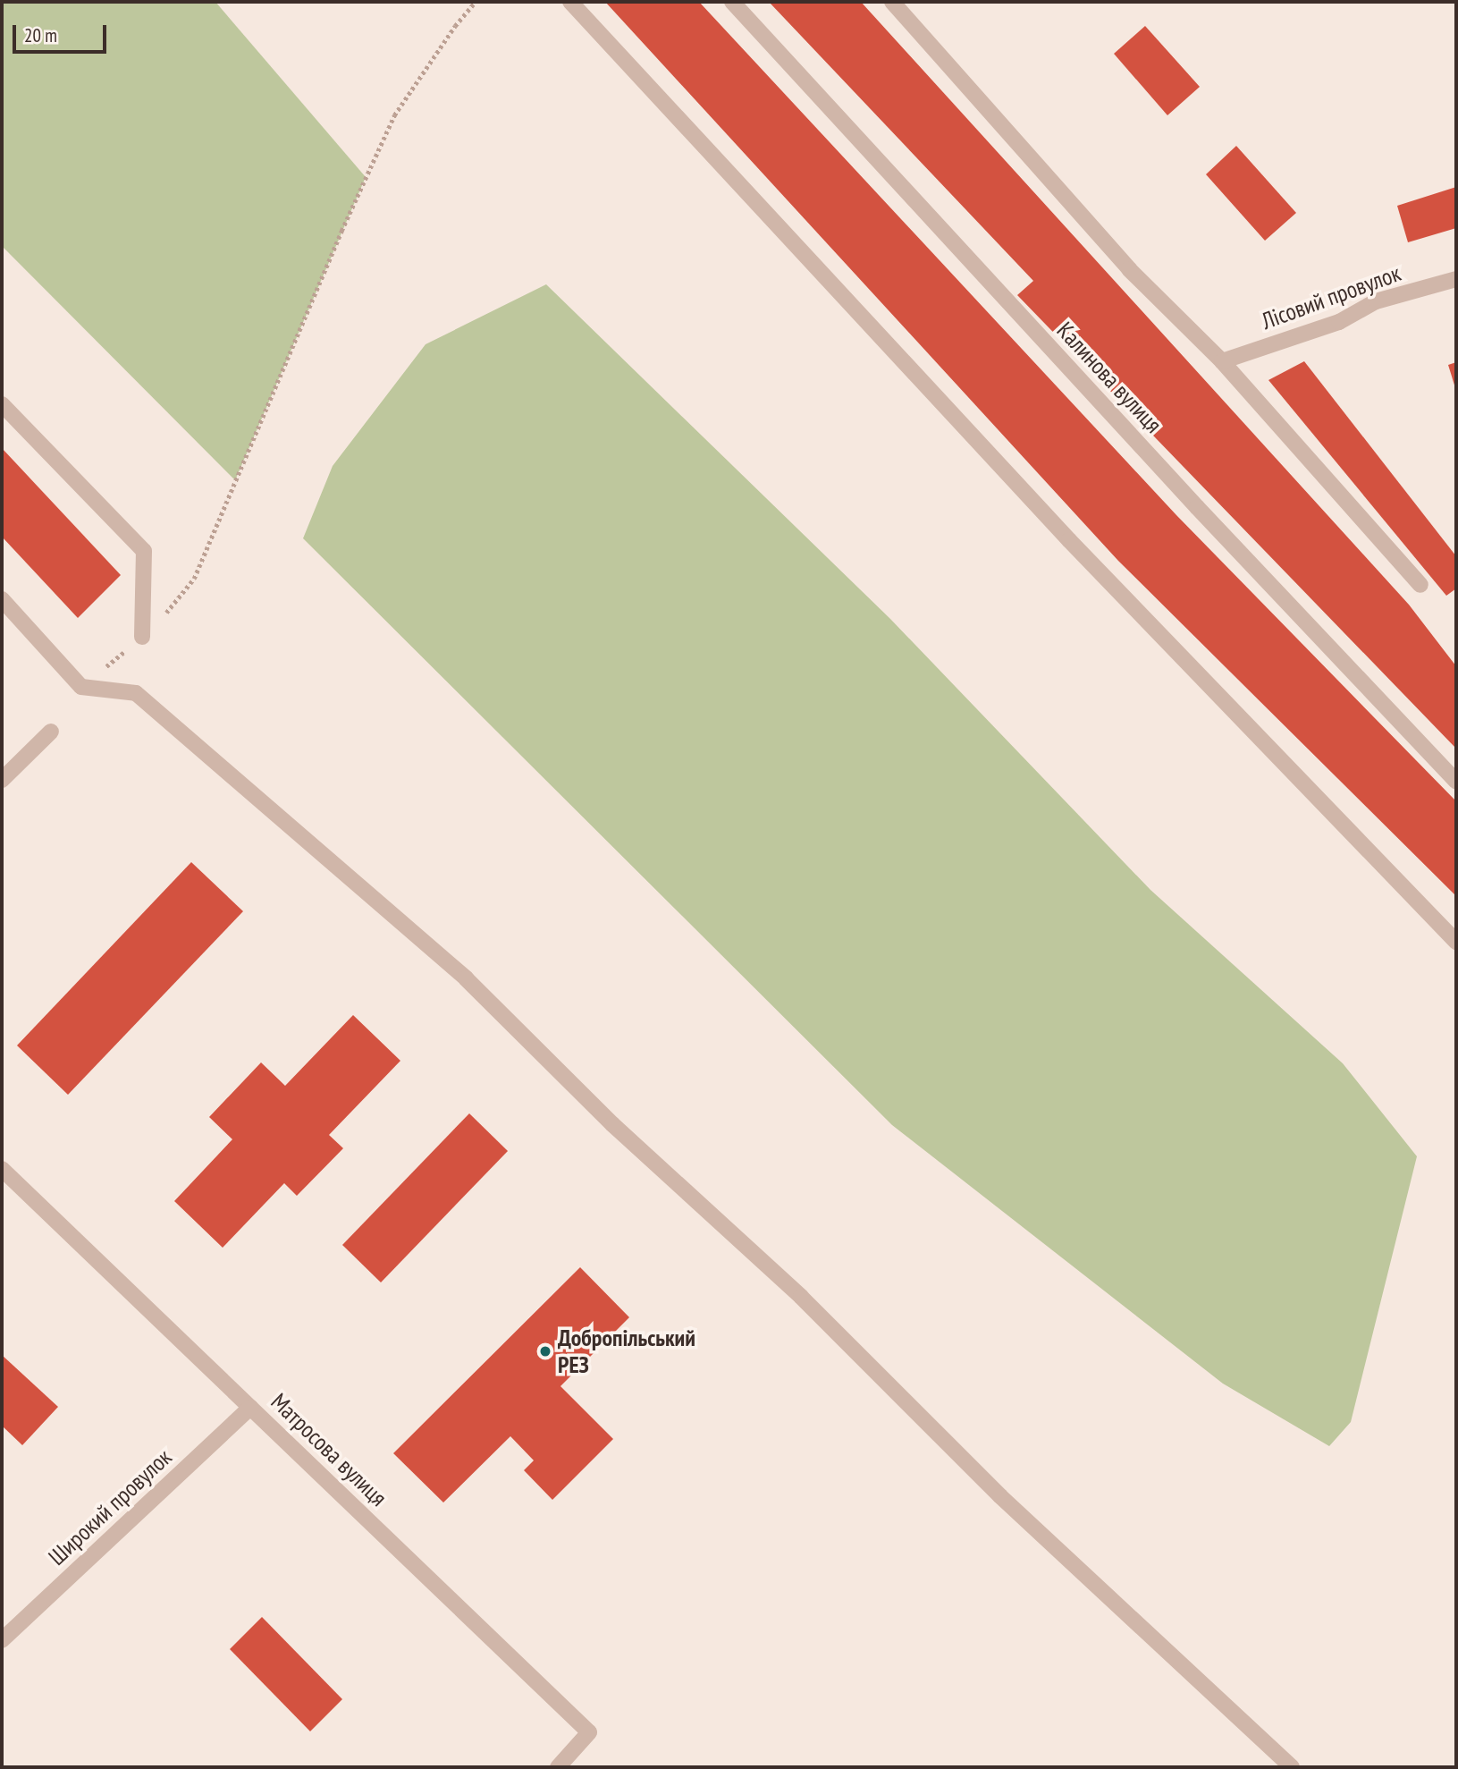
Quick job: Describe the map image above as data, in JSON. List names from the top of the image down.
{
  "streets": {
    "street": [
      "Лісовий провулок",
      "Калинова вулиця",
      "Матросова вулиця",
      "Широкий провулок"
    ]
  },
  "crossings": [
    ["Матросова вулиця", "Широкий провулок"]
  ],
  "places": ["Добропільський РЕЗ"],
  "scale_bar": "20 m"
}
